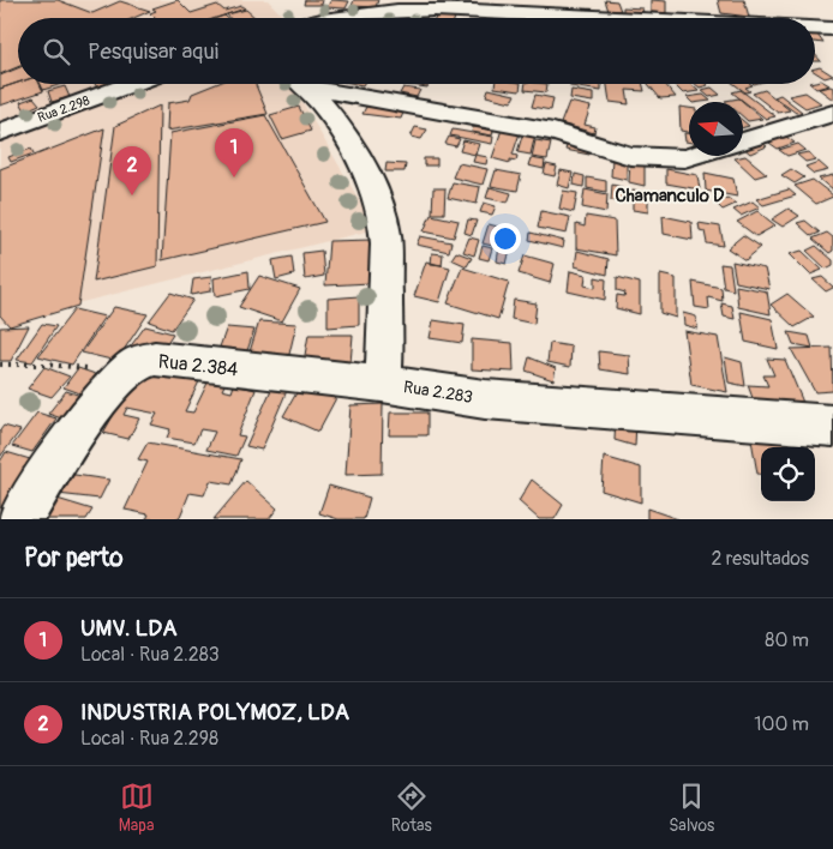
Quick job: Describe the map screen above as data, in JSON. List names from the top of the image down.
{
  "streets": {
    "street": ["Rua 2.298", "Rua 2.384", "Rua 2.283"]
  },
  "crossings": [
    ["Rua 2.384", "Rua 2.283"]
  ],
  "districts": ["Chamanculo D"],
  "north": "left",
  "page": {
    "search": "Pesquisar aqui",
    "pins": ["1", "2"],
    "heading": ["Por perto", "2 resultados"],
    "list": [
      {
        "mark": "1",
        "name": "UMV. LDA",
        "note": "Local · Rua 2.283",
        "value": "80 m"
      },
      {
        "mark": "2",
        "name": "INDUSTRIA POLYMOZ, LDA",
        "note": "Local · Rua 2.298",
        "value": "100 m"
      }
    ],
    "nav": ["Mapa", "Rotas", "Salvos"]
  }
}
